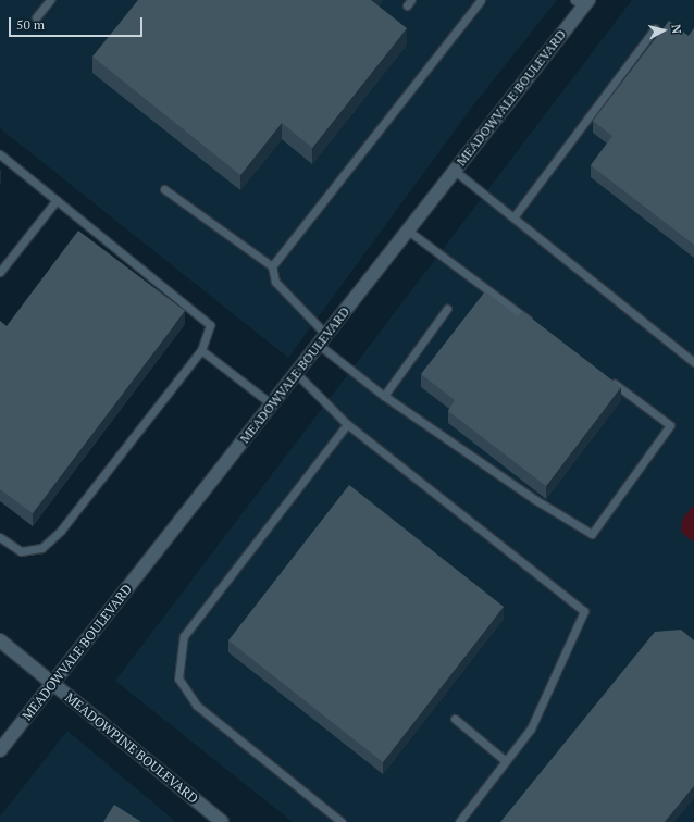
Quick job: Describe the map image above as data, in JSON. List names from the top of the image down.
{
  "streets": {
    "main road": ["MEADOWVALE BOULEVARD", "MEADOWPINE BOULEVARD"]
  },
  "crossings": [
    ["MEADOWVALE BOULEVARD", "MEADOWPINE BOULEVARD"]
  ],
  "scale_bar": "50 m",
  "north": "right"
}
